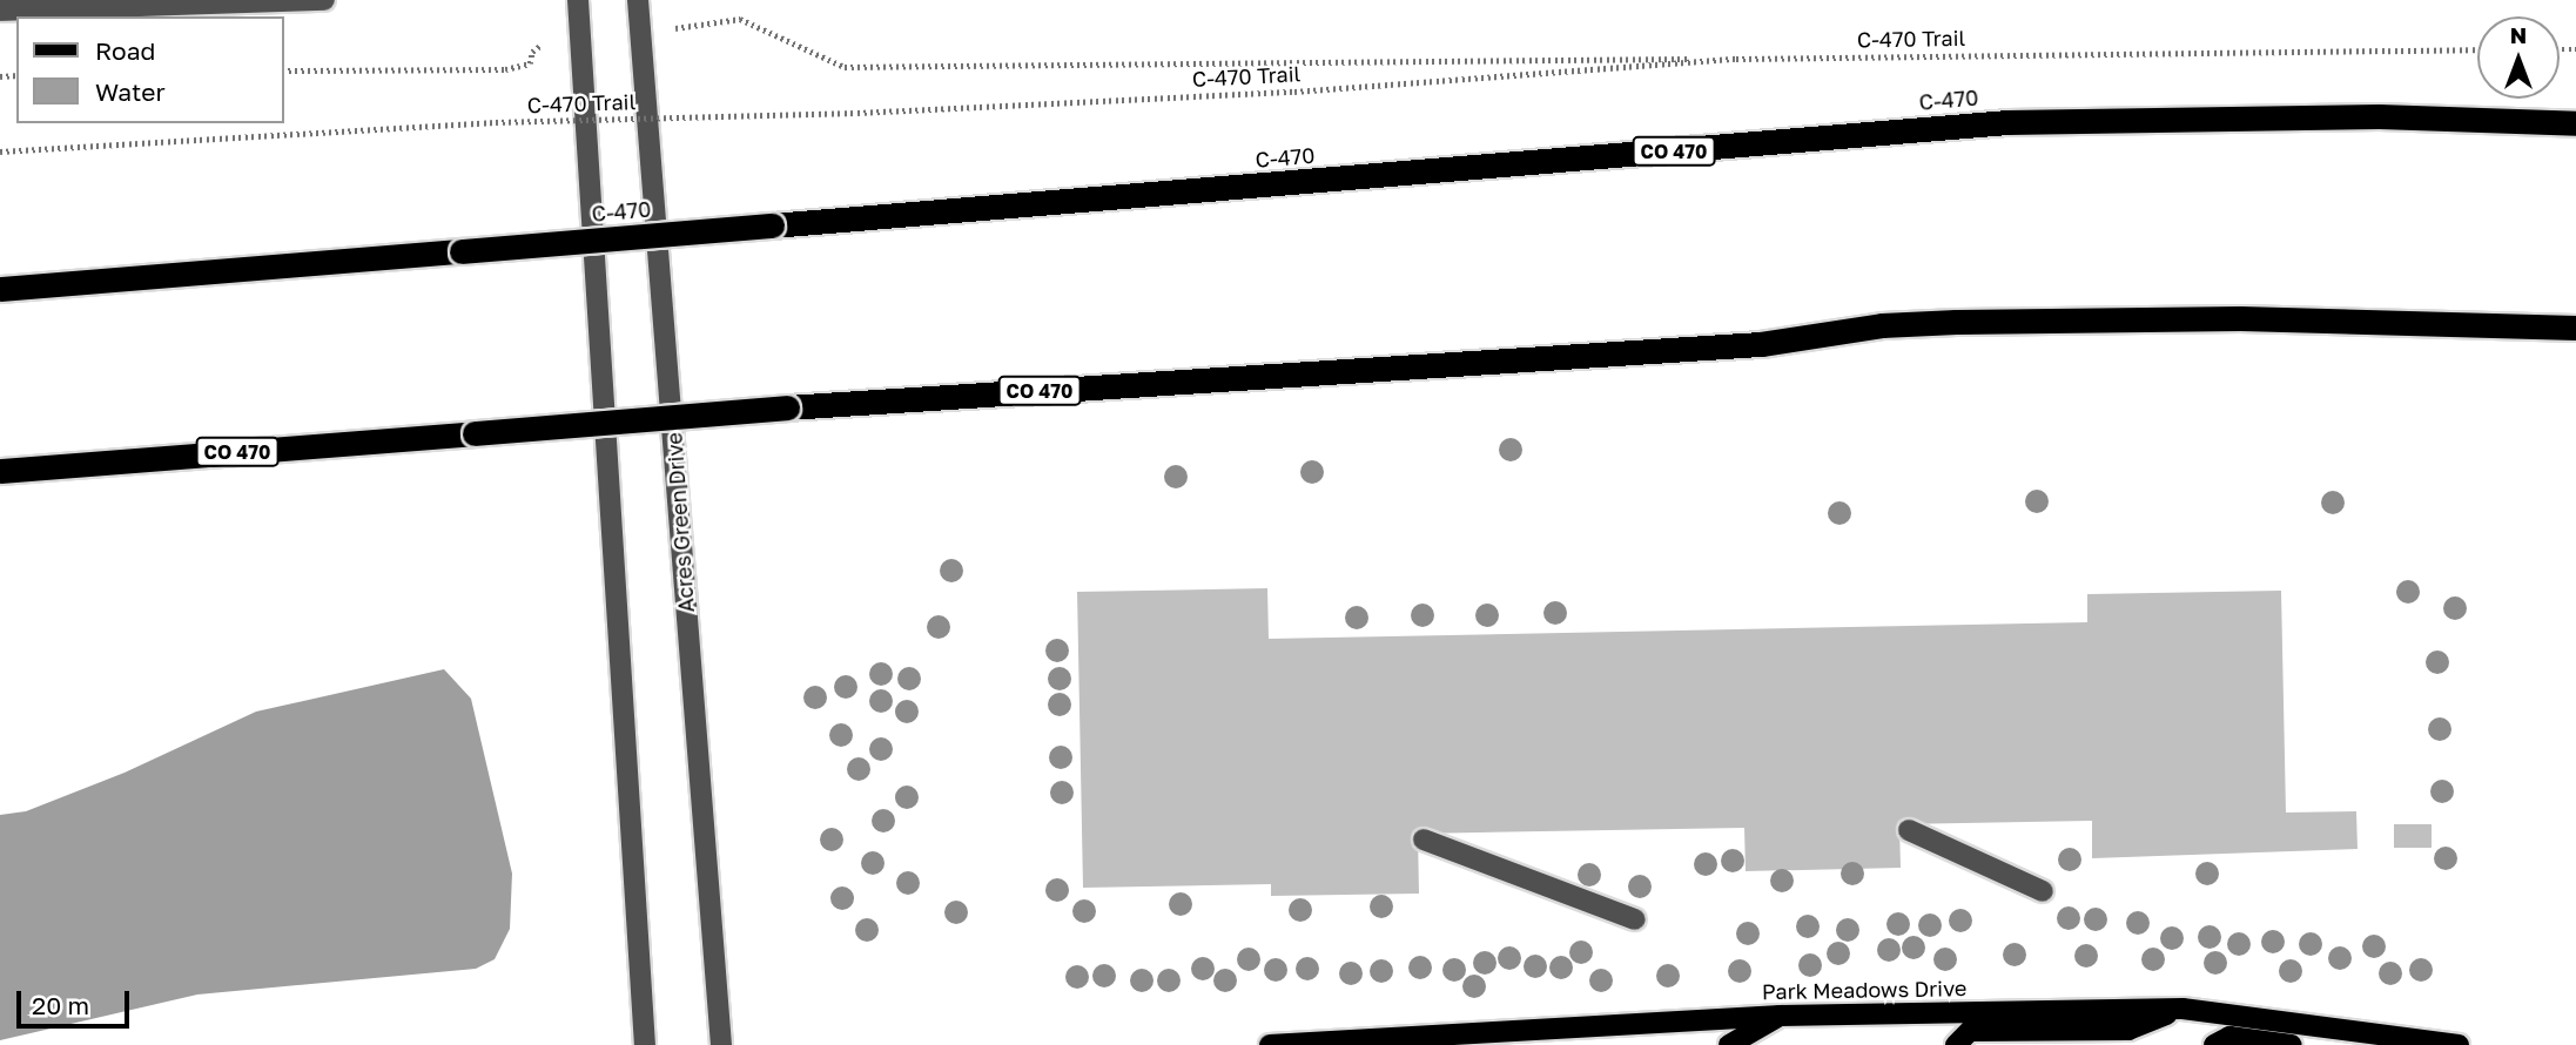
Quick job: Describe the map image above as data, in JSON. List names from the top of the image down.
{
  "streets": {
    "highway": ["C-470", "CO 470"],
    "main road": ["Park Meadows Drive"],
    "street": ["Acres Green Drive"],
    "path": ["C-470 Trail"]
  },
  "legend": ["Road", "Water"],
  "scale_bar": "20 m",
  "north": "top"
}
